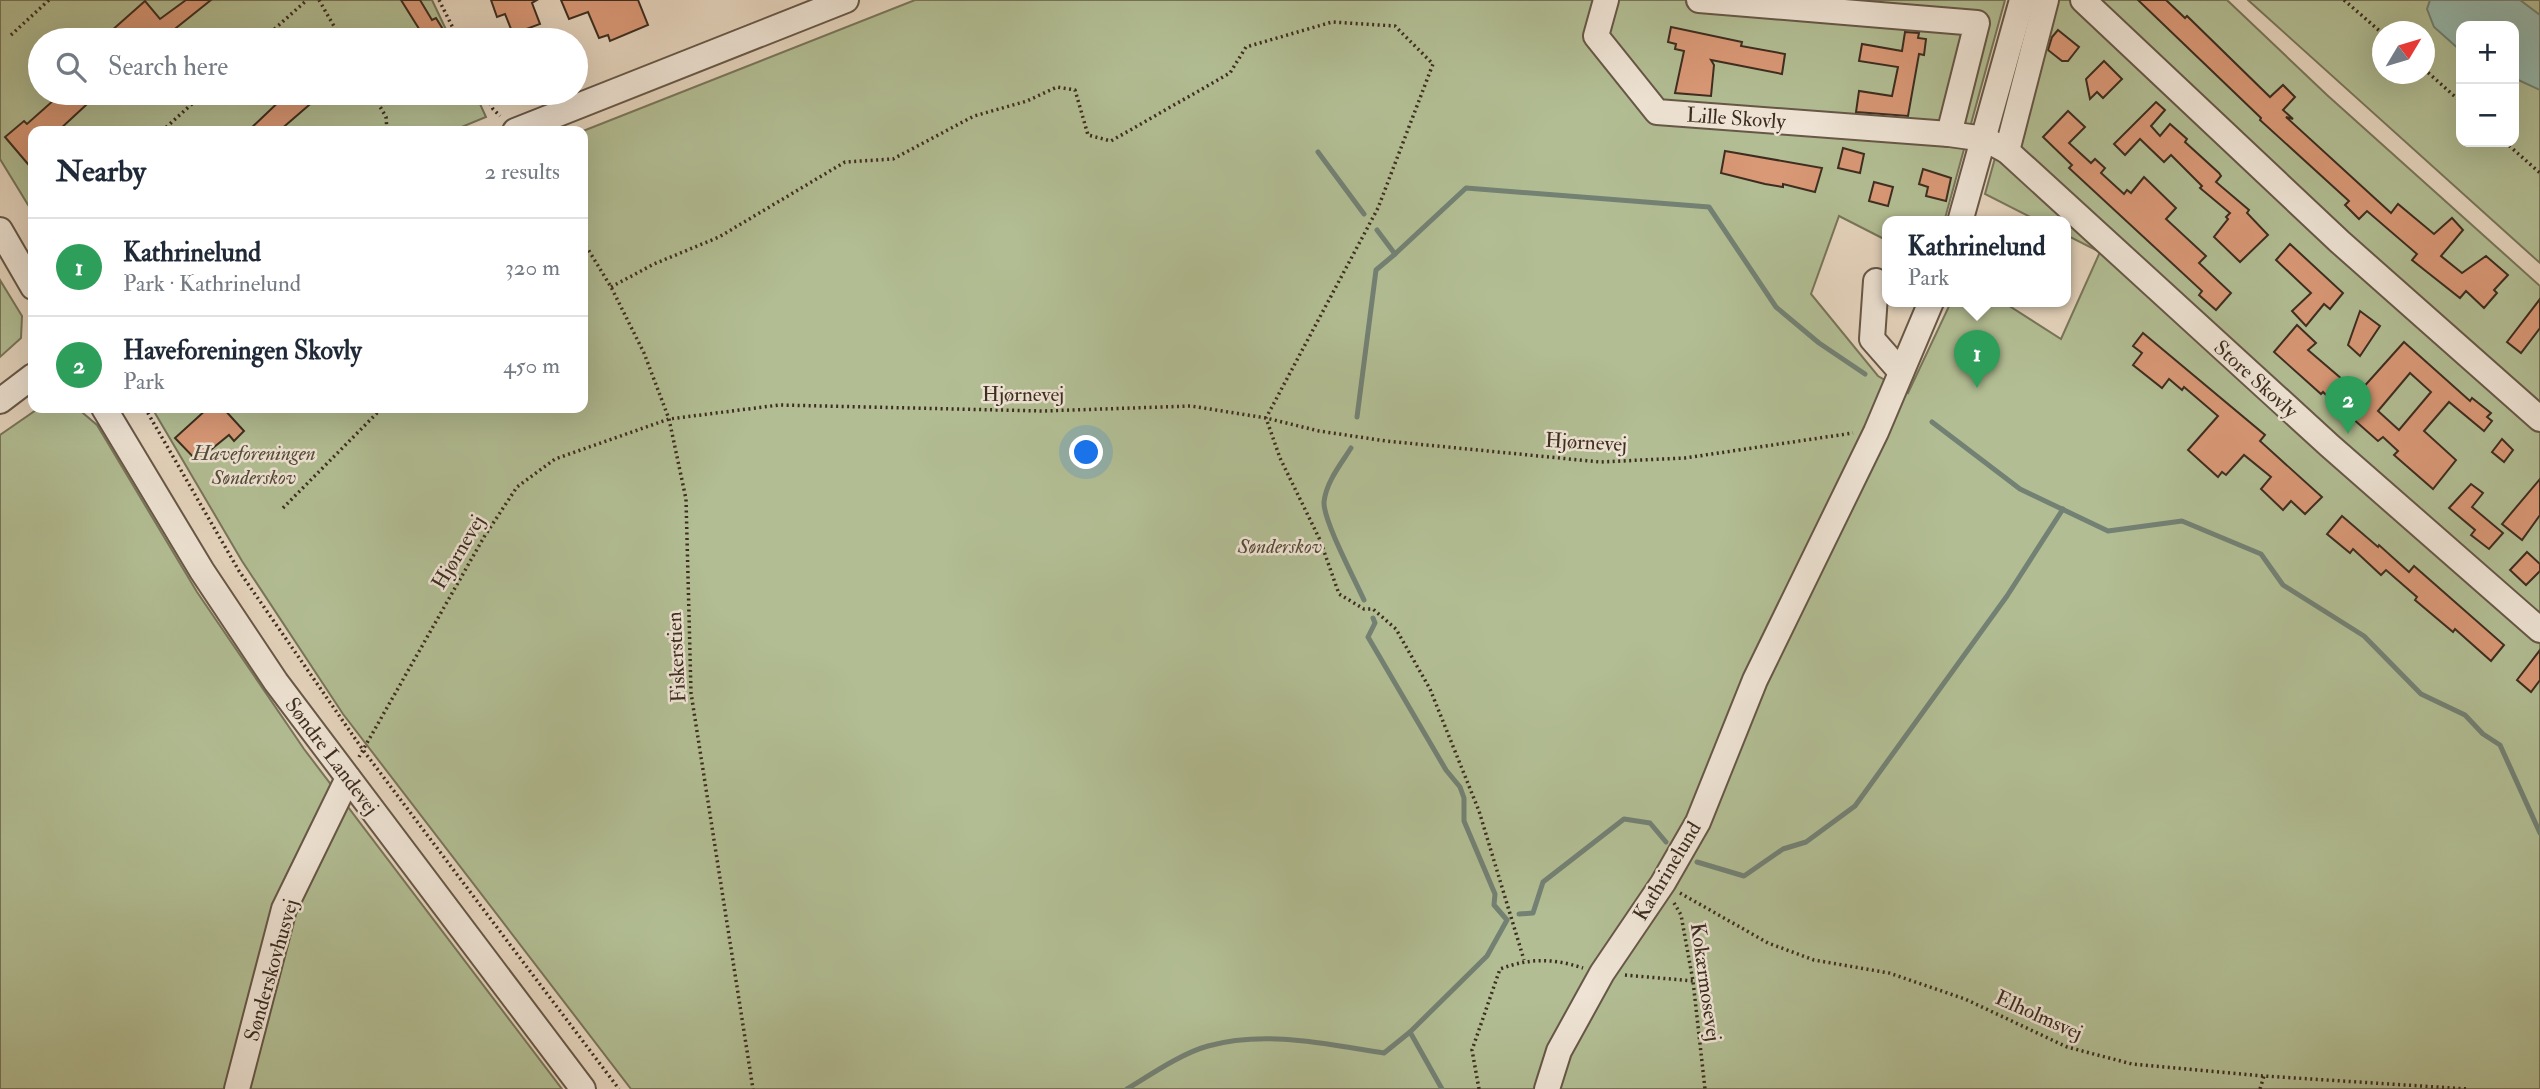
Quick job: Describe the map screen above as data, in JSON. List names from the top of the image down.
{
  "streets": {
    "street": [
      "Lille Skovly",
      "Store Skovly",
      "Søndre Landevej",
      "Kathrinelund",
      "Sønderskovhusvej"
    ],
    "path": [
      "Hjørnevej",
      "Fiskerstien",
      "Kokærmosevej",
      "Elholmsvej"
    ]
  },
  "crossings": [
    ["Lille Skovly", "Store Skovly"],
    ["Hjørnevej", "Fiskerstien"],
    ["Hjørnevej", "Søndre Landevej"],
    ["Hjørnevej", "Kathrinelund"],
    ["Hjørnevej", "Sønderskovhusvej"],
    ["Søndre Landevej", "Sønderskovhusvej"],
    ["Kathrinelund", "Kokærmosevej"],
    ["Kathrinelund", "Elholmsvej"],
    ["Kokærmosevej", "Elholmsvej"]
  ],
  "parks": ["Haveforeningen Sønderskov", "Sønderskov"],
  "north": "top right",
  "page": {
    "map_buttons": ["+", "−"],
    "search": "Search here",
    "heading": ["Nearby", "2 results"],
    "popup": ["Kathrinelund", "Park"],
    "list": [
      {
        "mark": "1",
        "name": "Kathrinelund",
        "note": "Park · Kathrinelund",
        "value": "320 m"
      },
      {
        "mark": "2",
        "name": "Haveforeningen Skovly",
        "note": "Park",
        "value": "450 m"
      }
    ],
    "pins": ["1", "2"]
  }
}
